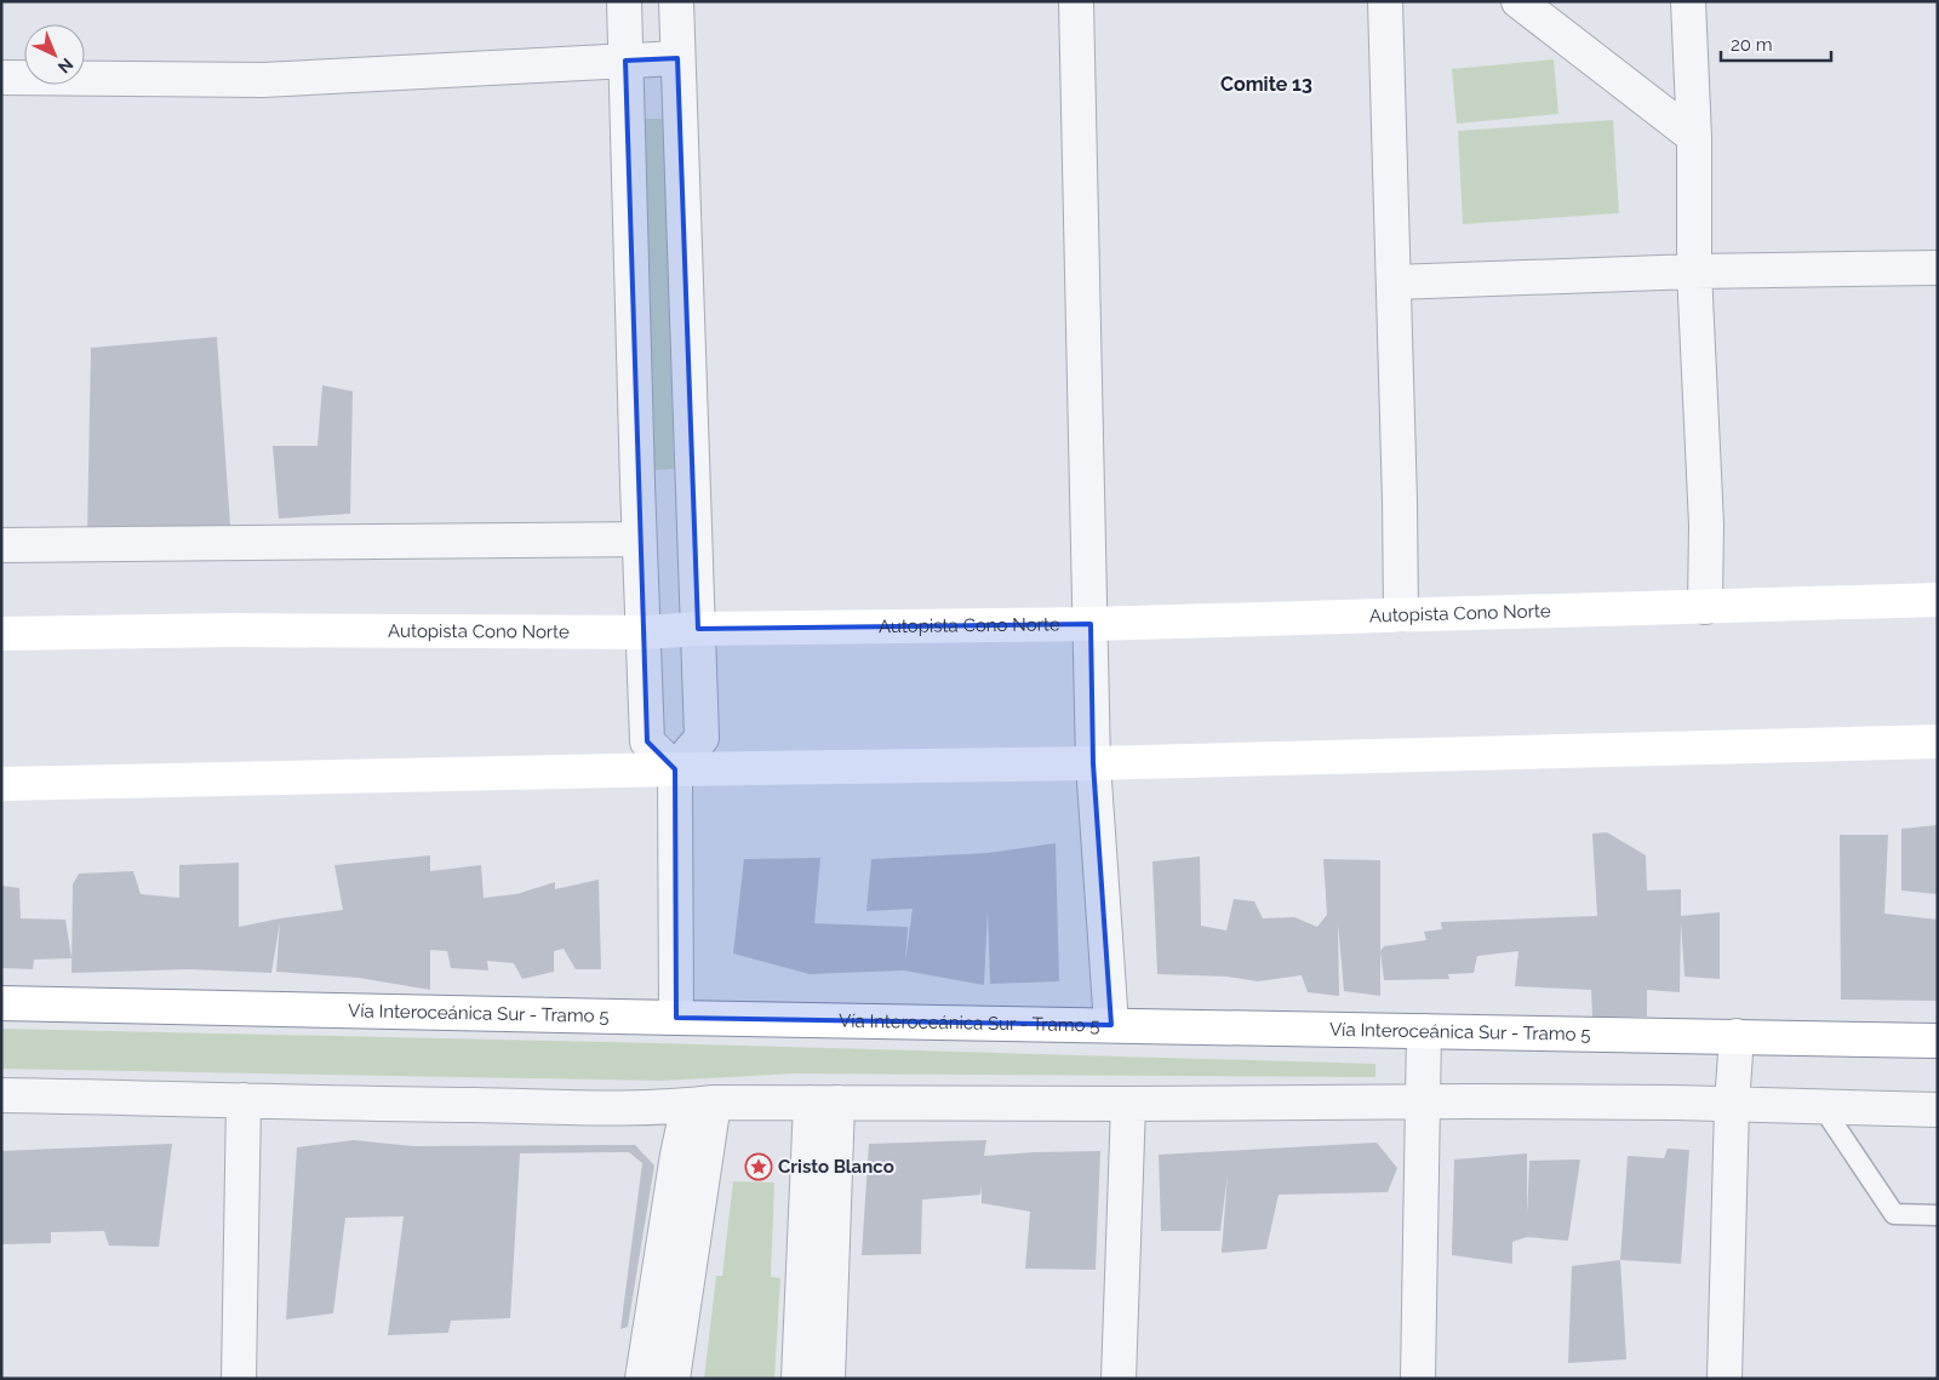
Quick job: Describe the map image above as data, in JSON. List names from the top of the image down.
{
  "streets": {
    "main road": ["Autopista Cono Norte", "Vía Interoceánica Sur - Tramo 5"]
  },
  "districts": ["Comite 13"],
  "places": {
    "place": ["Cristo Blanco"]
  },
  "scale_bar": "20 m",
  "north": "bottom right"
}
